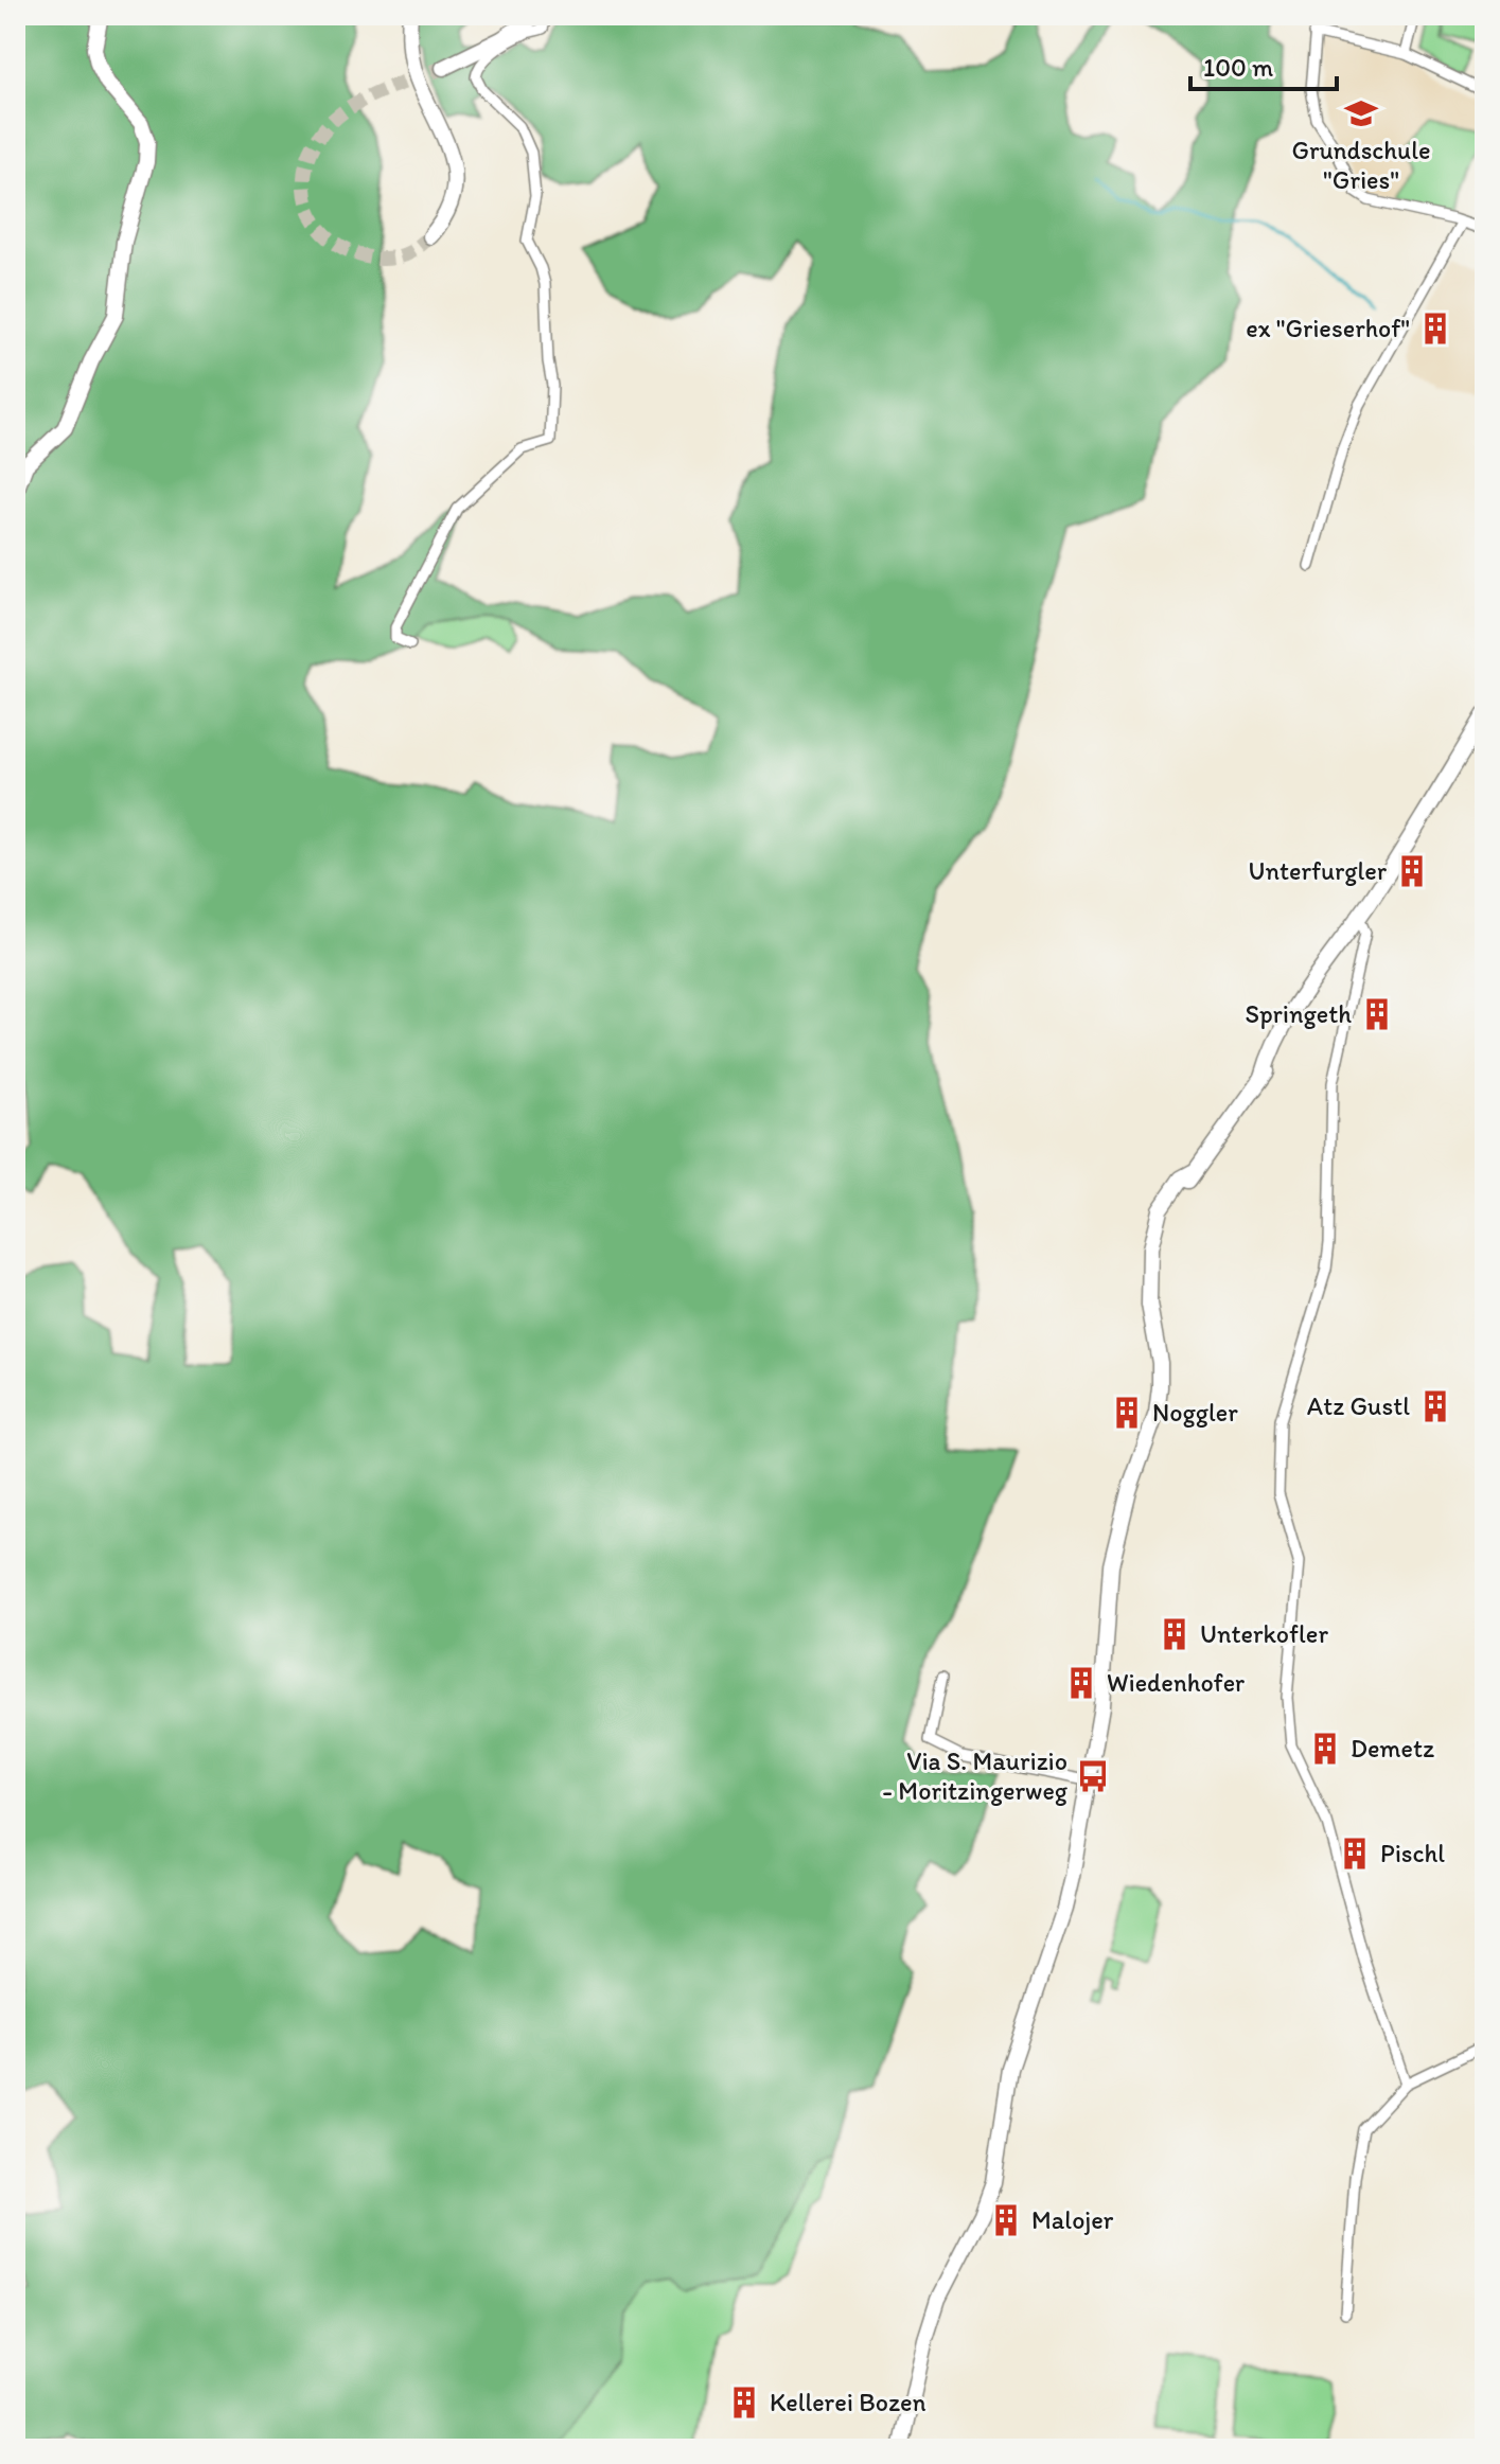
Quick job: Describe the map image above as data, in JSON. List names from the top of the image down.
{
  "places": {
    "school or university": ["Grundschule \"Gries\""],
    "building": [
      "ex \"Grieserhof\"",
      "Unterfurgler",
      "Springeth",
      "Atz Gustl",
      "Noggler",
      "Unterkofler",
      "Wiedenhofer",
      "Demetz",
      "Pischl",
      "Malojer",
      "Kellerei Bozen"
    ],
    "bus stop": ["Via S. Maurizio - Moritzingerweg"]
  },
  "scale_bar": "100 m"
}
